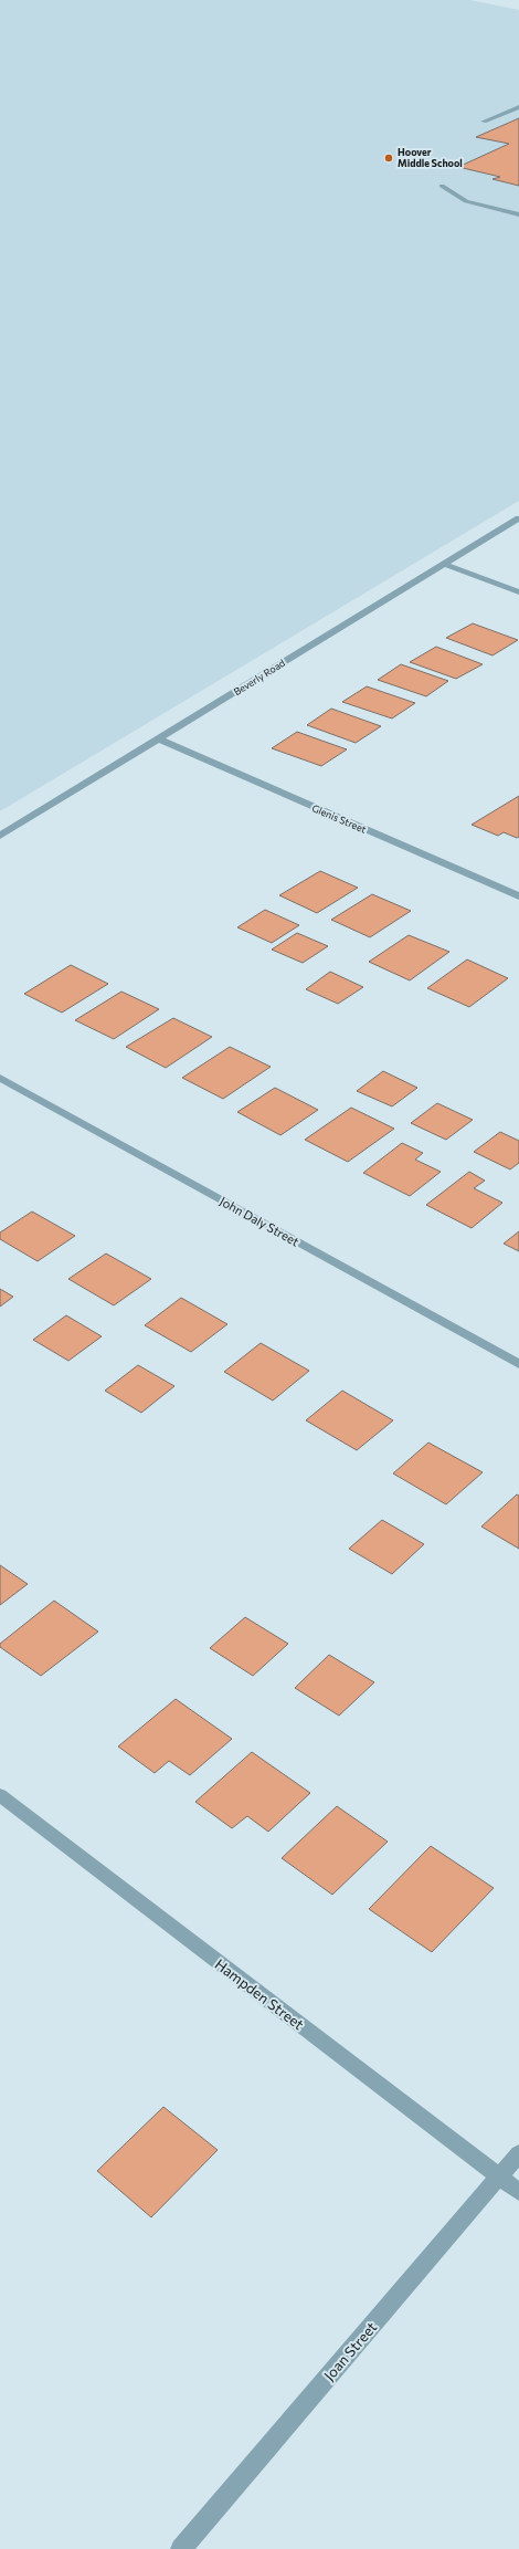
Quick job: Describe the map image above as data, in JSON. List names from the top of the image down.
{
  "streets": {
    "street": [
      "Beverly Road",
      "Glenis Street",
      "John Daly Street",
      "Hampden Street",
      "Joan Street"
    ]
  },
  "crossings": [
    ["Beverly Road", "Glenis Street"],
    ["Hampden Street", "Joan Street"]
  ],
  "places": ["Hoover Middle School"]
}
